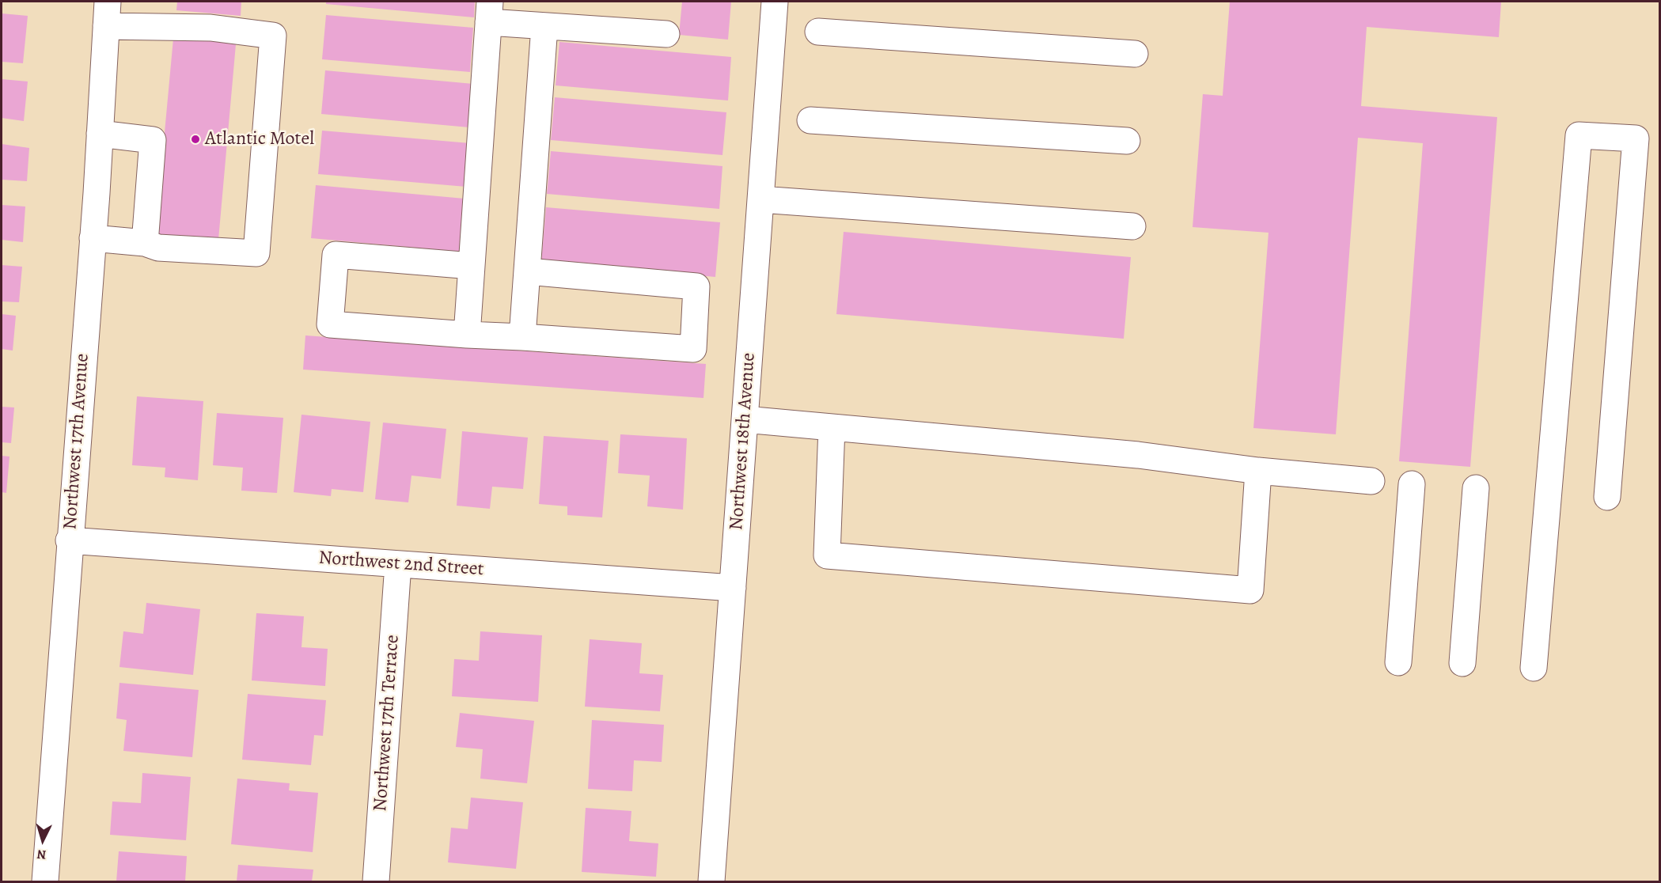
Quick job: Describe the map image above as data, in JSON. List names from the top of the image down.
{
  "streets": {
    "street": [
      "Northwest 17th Avenue",
      "Northwest 18th Avenue",
      "Northwest 2nd Street",
      "Northwest 17th Terrace"
    ]
  },
  "crossings": [
    ["Northwest 17th Avenue", "Northwest 2nd Street"],
    ["Northwest 18th Avenue", "Northwest 2nd Street"],
    ["Northwest 2nd Street", "Northwest 17th Terrace"]
  ],
  "places": ["Atlantic Motel"],
  "north": "bottom"
}
